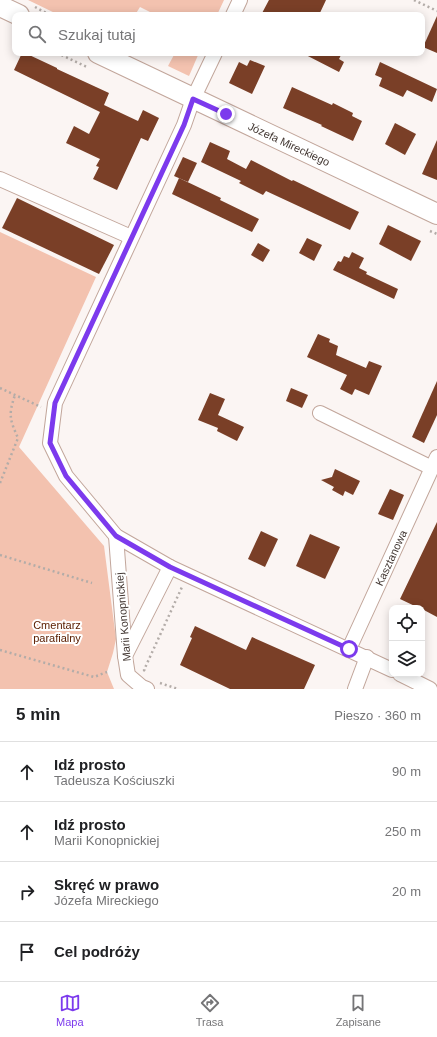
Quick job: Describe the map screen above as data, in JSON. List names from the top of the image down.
{
  "streets": {
    "street": ["Józefa Mireckiego", "Kasztanowa", "Marii Konopnickiej"]
  },
  "parks": ["Cmentarz parafialny"],
  "page": {
    "search": "Szukaj tutaj",
    "heading": ["5 min", "Pieszo · 360 m"],
    "list": [
      ["Idź prosto", "Tadeusza Kościuszki", "90 m"],
      ["Idź prosto", "Marii Konopnickiej", "250 m"],
      ["Skręć w prawo", "Józefa Mireckiego", "20 m"],
      "Cel podróży"
    ],
    "nav": ["Mapa", "Trasa", "Zapisane"]
  }
}
